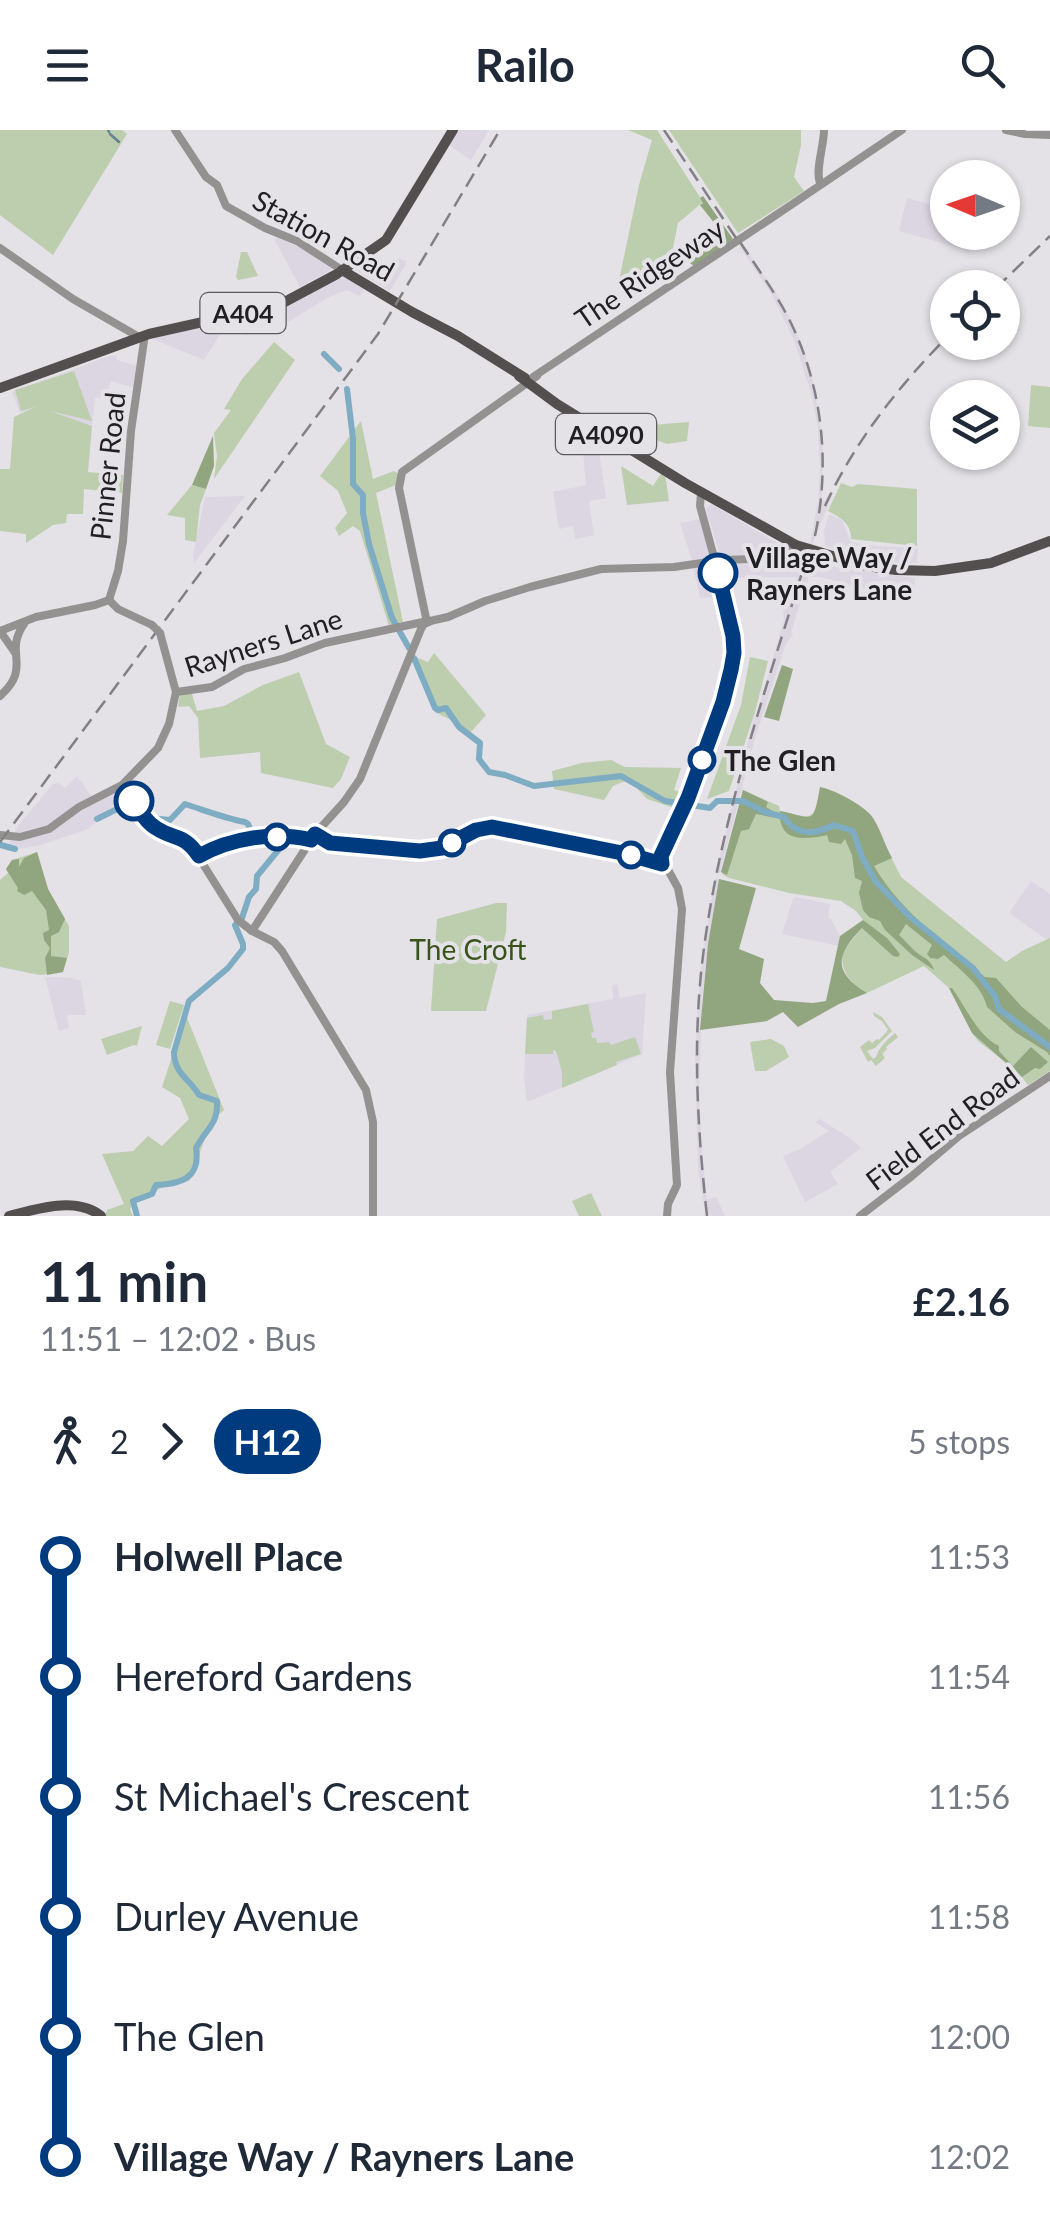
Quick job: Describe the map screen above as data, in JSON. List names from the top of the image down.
{
  "streets": {
    "main road": ["Station Road", "A404", "A4090"],
    "street": [
      "The Ridgeway",
      "Pinner Road",
      "Rayners Lane",
      "Field End Road"
    ]
  },
  "crossings": [
    ["Station Road", "The Ridgeway"],
    ["Station Road", "A404"],
    ["Station Road", "A4090"],
    ["The Ridgeway", "A4090"],
    ["The Ridgeway", "Rayners Lane"],
    ["A404", "Pinner Road"],
    ["A4090", "Rayners Lane"]
  ],
  "parks": ["The Croft"],
  "places": ["Village Way / Rayners Lane", "The Glen"],
  "lines": ["bus line H12"],
  "north": "left",
  "page": {
    "header": "Railo",
    "heading": ["11 min", "11:51 – 12:02 · Bus", "£2.16"],
    "legs": ["2", "H12", "5 stops"],
    "list": [
      {
        "name": "Holwell Place",
        "value": "11:53"
      },
      {
        "name": "Hereford Gardens",
        "value": "11:54"
      },
      {
        "name": "St Michael's Crescent",
        "value": "11:56"
      },
      {
        "name": "Durley Avenue",
        "value": "11:58"
      },
      {
        "name": "The Glen",
        "value": "12:00"
      },
      {
        "name": "Village Way / Rayners Lane",
        "value": "12:02"
      }
    ]
  }
}
